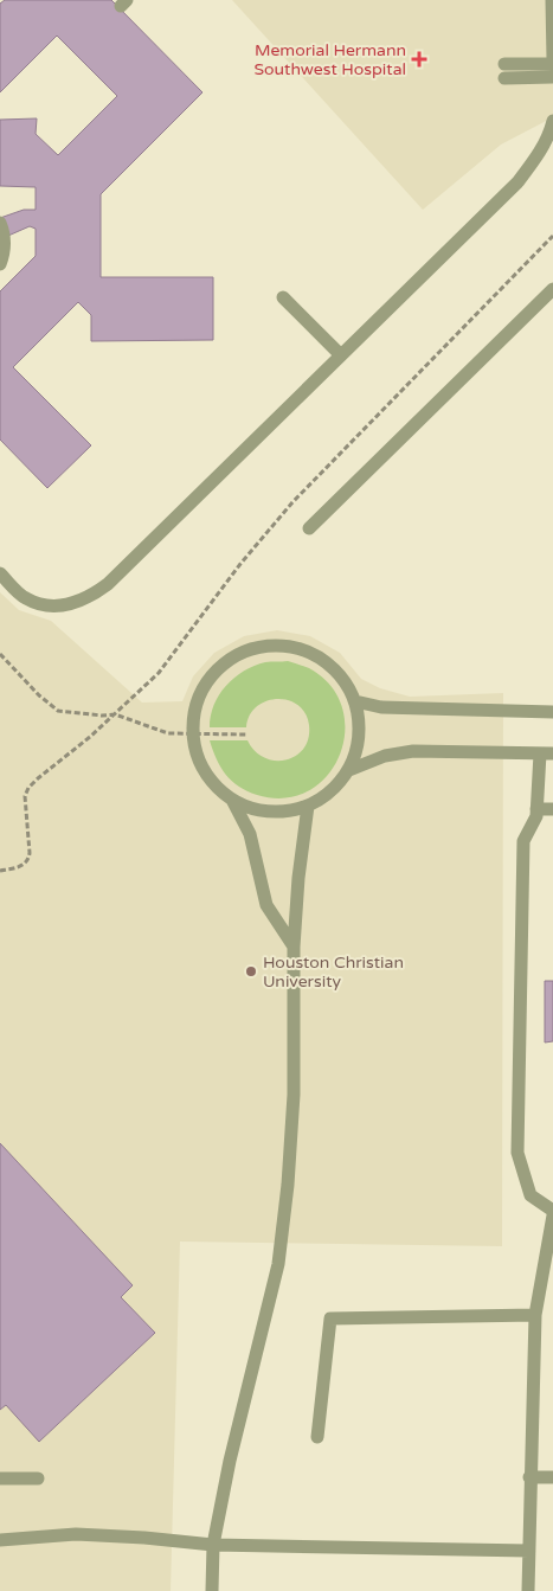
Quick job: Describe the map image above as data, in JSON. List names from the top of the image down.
{
  "places": {
    "health": ["Memorial Hermann Southwest Hospital"],
    "other": ["Houston Christian University"]
  }
}
